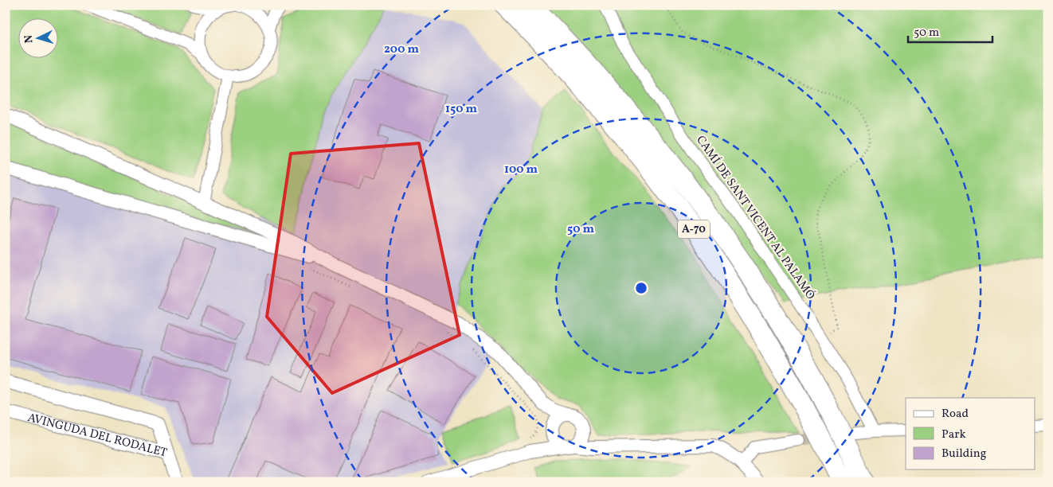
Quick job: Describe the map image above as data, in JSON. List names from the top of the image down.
{
  "streets": {
    "highway": ["A-70"],
    "street": ["CAMÍ DE SANT VICENT AL PALAMÓ", "AVINGUDA DEL RODALET"]
  },
  "legend": ["Road", "Park", "Building"],
  "scale_bar": "50 m",
  "north": "left",
  "rings": [
    "200 m",
    "150 m",
    "100 m",
    "50 m"
  ]
}
